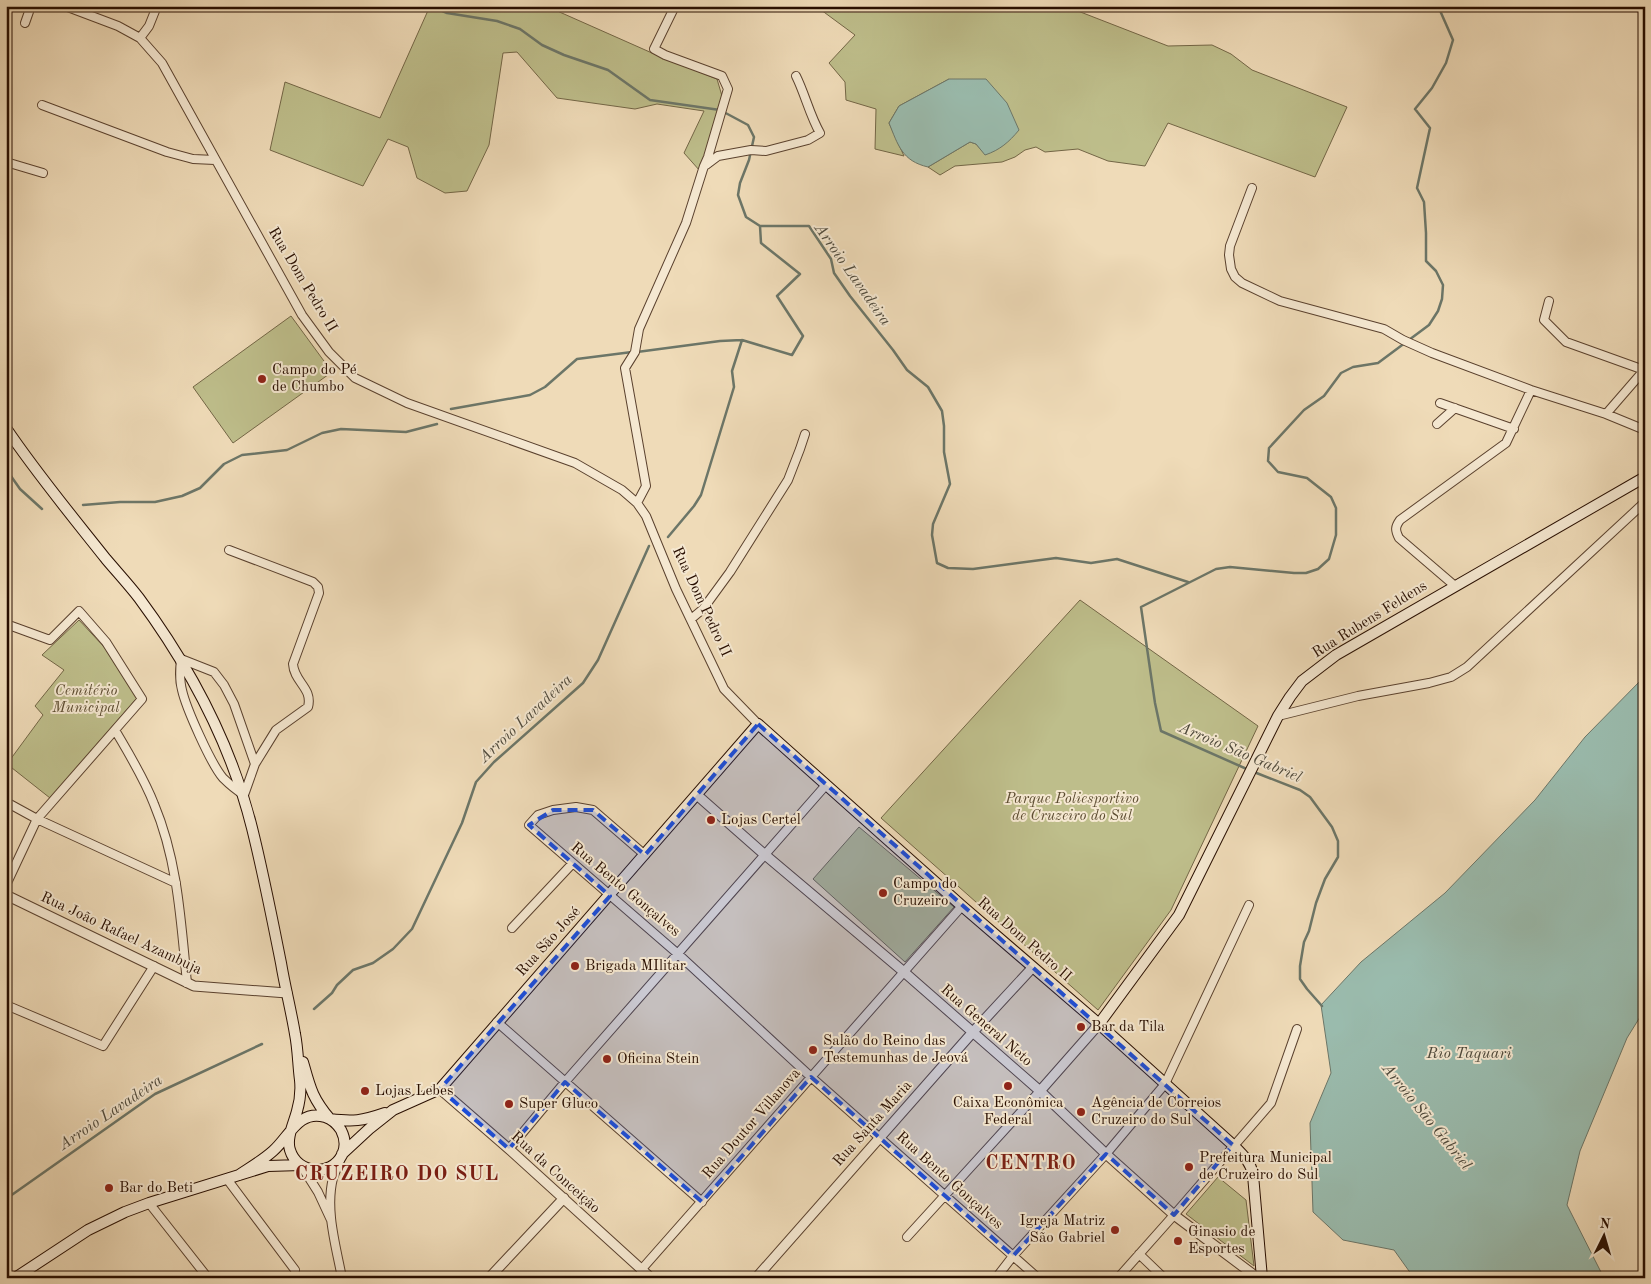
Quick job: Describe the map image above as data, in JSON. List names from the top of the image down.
{
  "streets": {
    "main road": ["Rua Dom Pedro II", "Rua Rubens Feldens", "Rua São José"],
    "street": [
      "Rua Bento Gonçalves",
      "Rua João Rafael Azambuja",
      "Rua General Neto",
      "Rua Doutor Villanova",
      "Rua Santa Maria",
      "Rua da Conceição"
    ]
  },
  "crossings": [
    ["Rua Dom Pedro II", "Rua Rubens Feldens"],
    ["Rua Dom Pedro II", "Rua São José"],
    ["Rua Dom Pedro II", "Rua Doutor Villanova"],
    ["Rua Dom Pedro II", "Rua Santa Maria"],
    ["Rua Bento Gonçalves", "Rua São José"],
    ["Rua Bento Gonçalves", "Rua Doutor Villanova"],
    ["Rua Bento Gonçalves", "Rua Santa Maria"],
    ["Rua São José", "Rua General Neto"],
    ["Rua São José", "Rua da Conceição"],
    ["Rua General Neto", "Rua Doutor Villanova"],
    ["Rua General Neto", "Rua Santa Maria"],
    ["Rua Doutor Villanova", "Rua da Conceição"]
  ],
  "districts": ["CENTRO", "CRUZEIRO DO SUL"],
  "water": ["Arroio Lavadeira", "Arroio São Gabriel", "Rio Taquari"],
  "parks": ["Cemitério Municipal", "Parque Poliesportivo de Cruzeiro do Sul"],
  "places": [
    "Campo do Pé de Chumbo",
    "Lojas Certel",
    "Campo do Cruzeiro",
    "Brigada MIlitar",
    "Bar da Tila",
    "Salão do Reino das Testemunhas de Jeová",
    "Oficina Stein",
    "Caixa Econômica Federal",
    "Lojas Lebes",
    "Super Gluco",
    "Agência de Correios Cruzeiro do Sul",
    "Prefeitura Municipal de Cruzeiro do Sul",
    "Bar do Beti",
    "Igreja Matriz São Gabriel",
    "Ginasio de Esportes"
  ],
  "north": "top"
}
